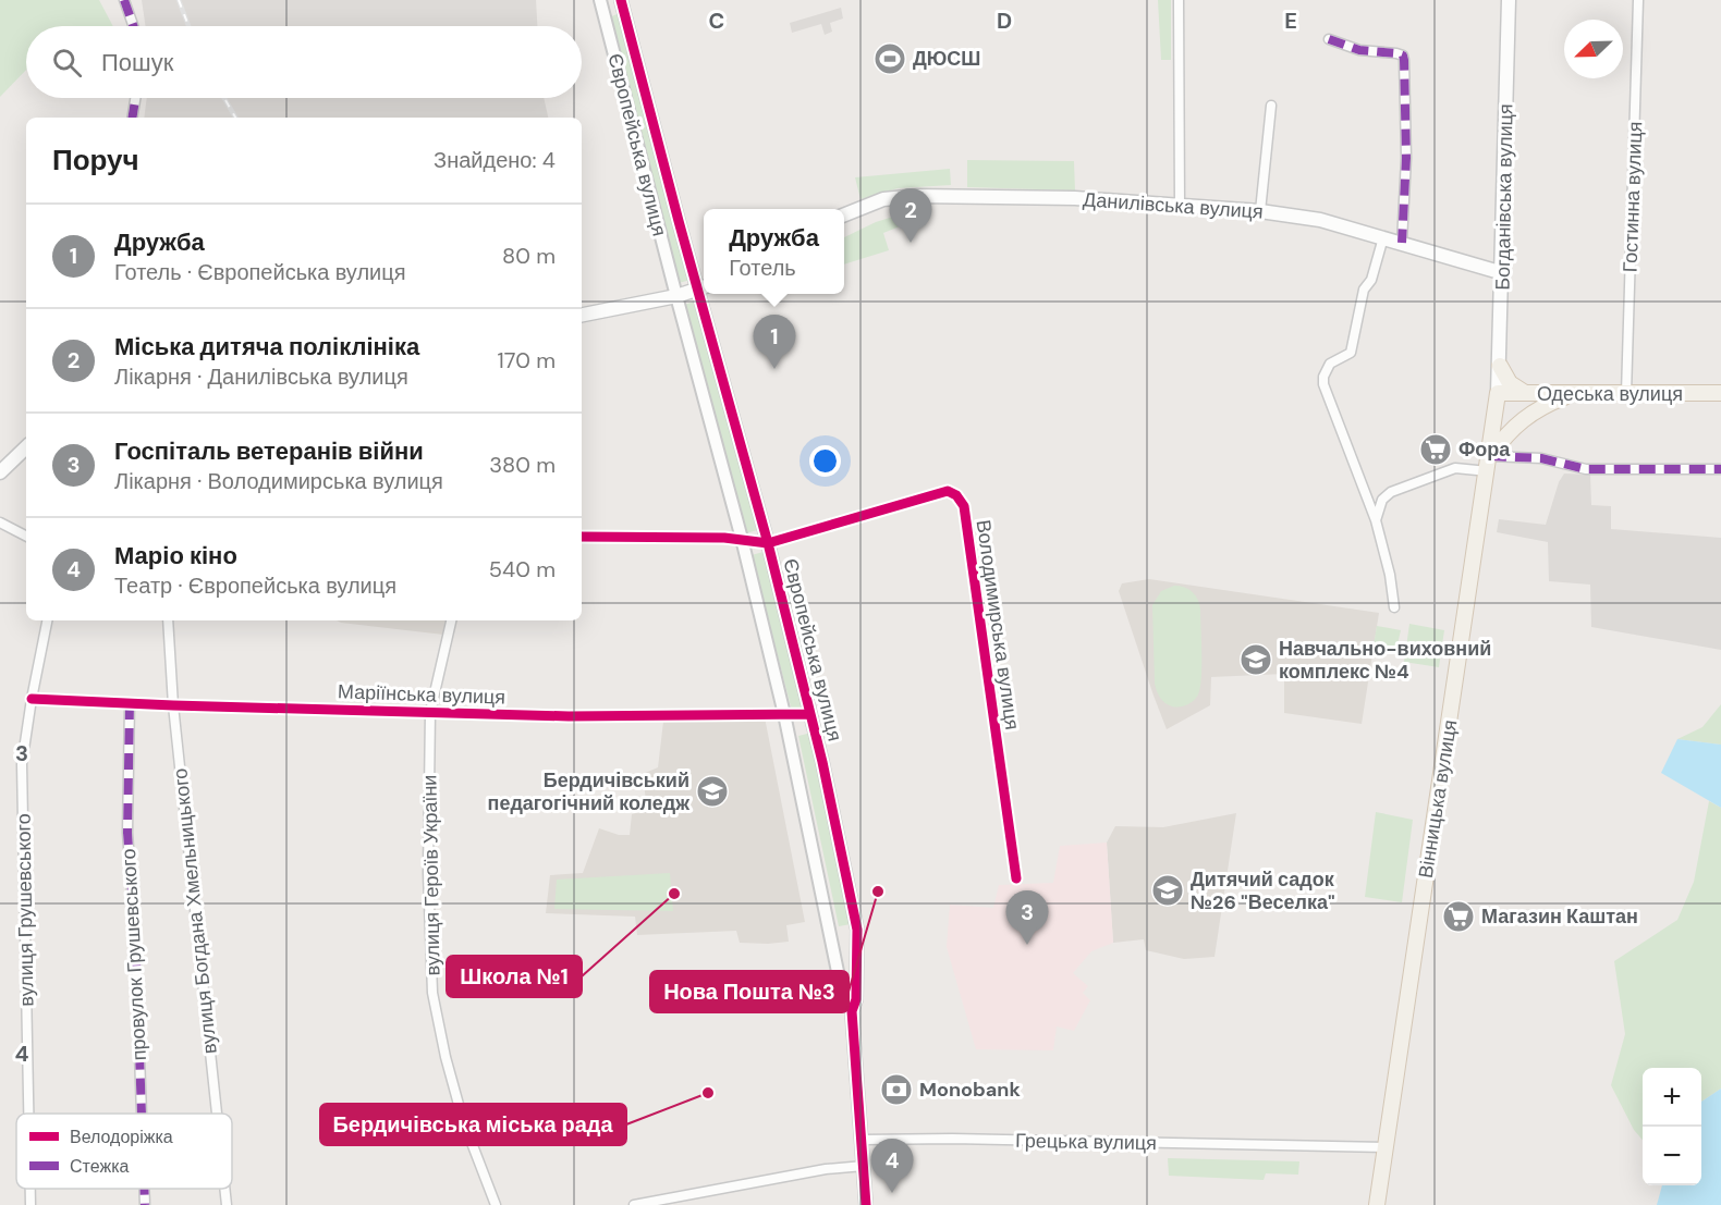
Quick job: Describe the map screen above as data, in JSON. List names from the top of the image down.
{
  "streets": {
    "main road": [
      "Богданівська вулиця",
      "Данилівська вулиця",
      "Одеська вулиця",
      "Вінницька вулиця"
    ],
    "street": [
      "Європейська вулиця",
      "Гостинна вулиця",
      "Володимирська вулиця",
      "Маріїнська вулиця",
      "вулиця Героїв України",
      "вулиця Грушевського",
      "вулиця Богдана Хмельницького",
      "провулок Грушевського",
      "Грецька вулиця"
    ]
  },
  "crossings": [
    ["Європейська вулиця", "Володимирська вулиця"],
    ["Європейська вулиця", "Маріїнська вулиця"],
    ["Європейська вулиця", "Грецька вулиця"],
    ["Богданівська вулиця", "Данилівська вулиця"],
    ["Богданівська вулиця", "Одеська вулиця"],
    ["Богданівська вулиця", "Вінницька вулиця"],
    ["Гостинна вулиця", "Одеська вулиця"],
    ["Одеська вулиця", "Вінницька вулиця"],
    ["Маріїнська вулиця", "вулиця Героїв України"],
    ["Маріїнська вулиця", "вулиця Грушевського"],
    ["Маріїнська вулиця", "вулиця Богдана Хмельницького"],
    ["Маріїнська вулиця", "провулок Грушевського"],
    ["Вінницька вулиця", "Грецька вулиця"]
  ],
  "places": {
    "sports": ["ДЮСШ"],
    "supermarket": ["Фора", "Магазин Каштан"],
    "school or university": ["Навчально-виховний комплекс №4", "Бердичівський педагогічний коледж", "Дитячий садок №26 \"Веселка\""],
    "other": ["Нова Пошта №3", "Школа №1", "Бердичівська міська рада"],
    "bank": ["Monobank"]
  },
  "legend": ["Велодоріжка", "Стежка"],
  "north": "bottom left",
  "page": {
    "search": "Пошук",
    "heading": ["Поруч", "Знайдено: 4"],
    "pins": [
      "2",
      "1",
      "3",
      "4"
    ],
    "list": [
      {
        "mark": "1",
        "name": "Дружба",
        "note": "Готель · Європейська вулиця",
        "value": "80 m"
      },
      {
        "mark": "2",
        "name": "Міська дитяча поліклініка",
        "note": "Лікарня · Данилівська вулиця",
        "value": "170 m"
      },
      {
        "mark": "3",
        "name": "Госпіталь ветеранів війни",
        "note": "Лікарня · Володимирська вулиця",
        "value": "380 m"
      },
      {
        "mark": "4",
        "name": "Маріо кіно",
        "note": "Театр · Європейська вулиця",
        "value": "540 m"
      }
    ],
    "popup": ["Дружба", "Готель"],
    "map_buttons": ["+", "−"]
  },
  "grid": {
    "columns": ["C", "D", "E"],
    "rows": ["3", "4"]
  }
}
